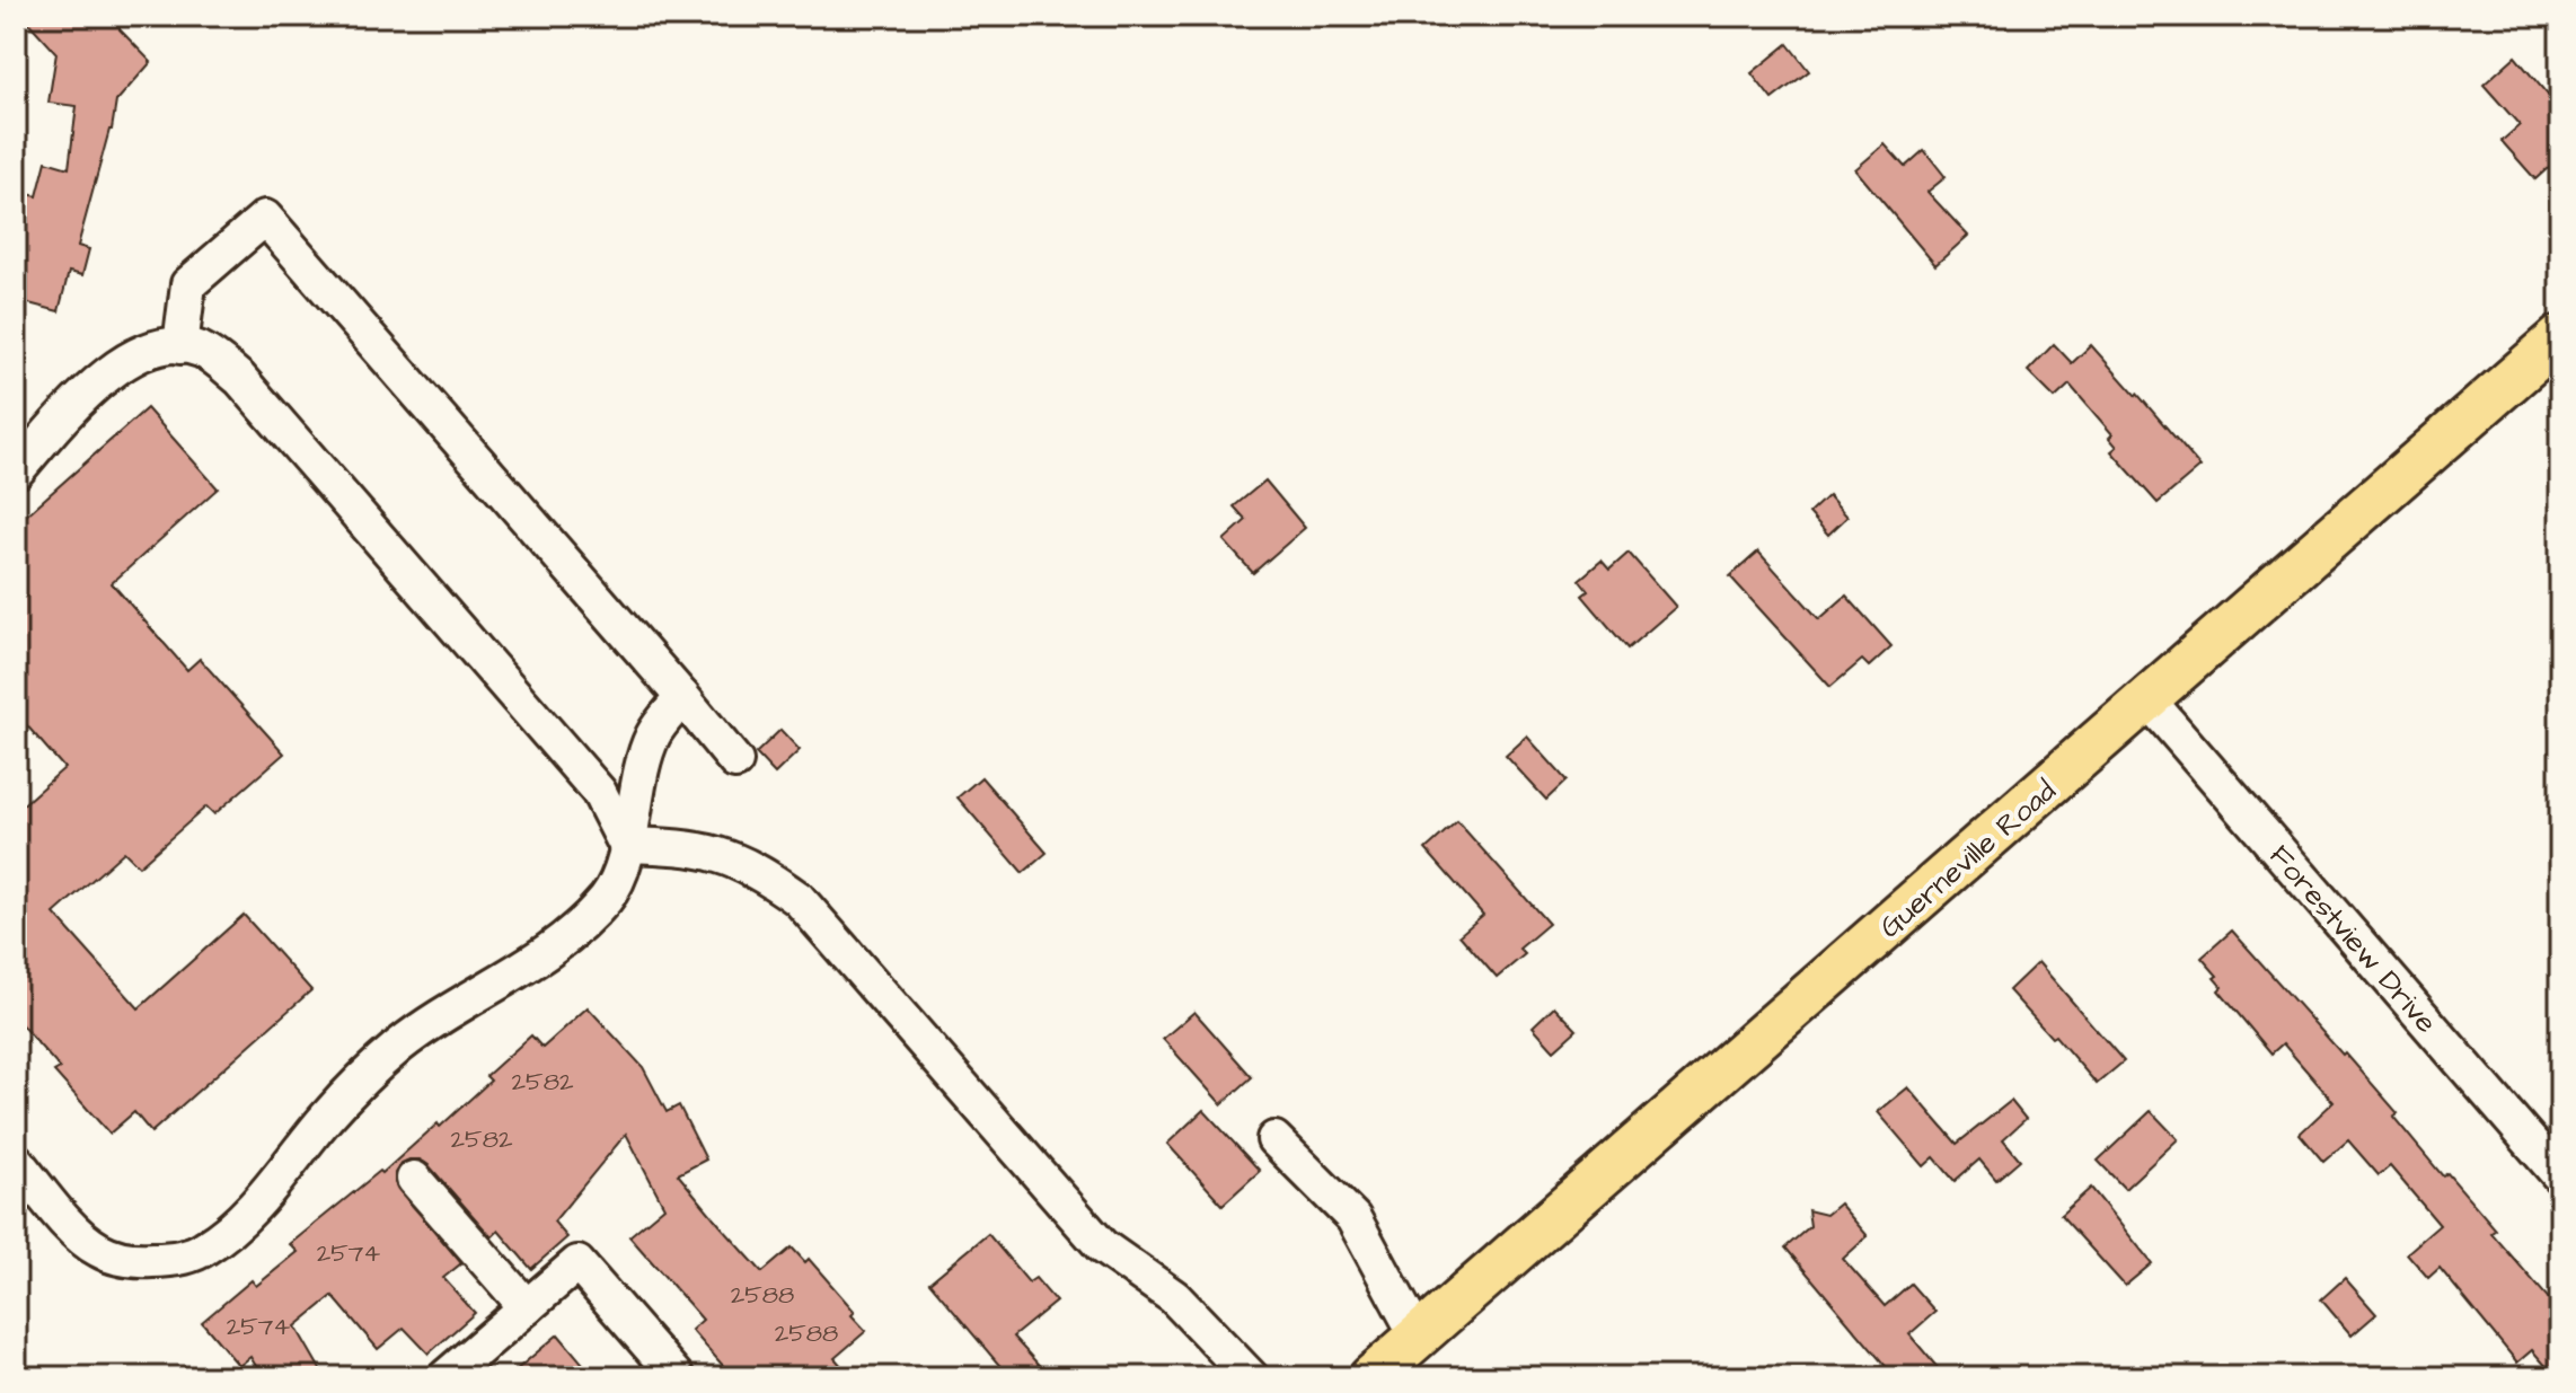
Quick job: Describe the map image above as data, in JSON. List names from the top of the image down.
{
  "streets": {
    "main road": ["Guerneville Road"],
    "street": ["Forestview Drive"]
  },
  "crossings": [
    ["Guerneville Road", "Forestview Drive"]
  ],
  "house_numbers": [
    "2582",
    "2582",
    "2574",
    "2588",
    "2574",
    "2588"
  ]
}
